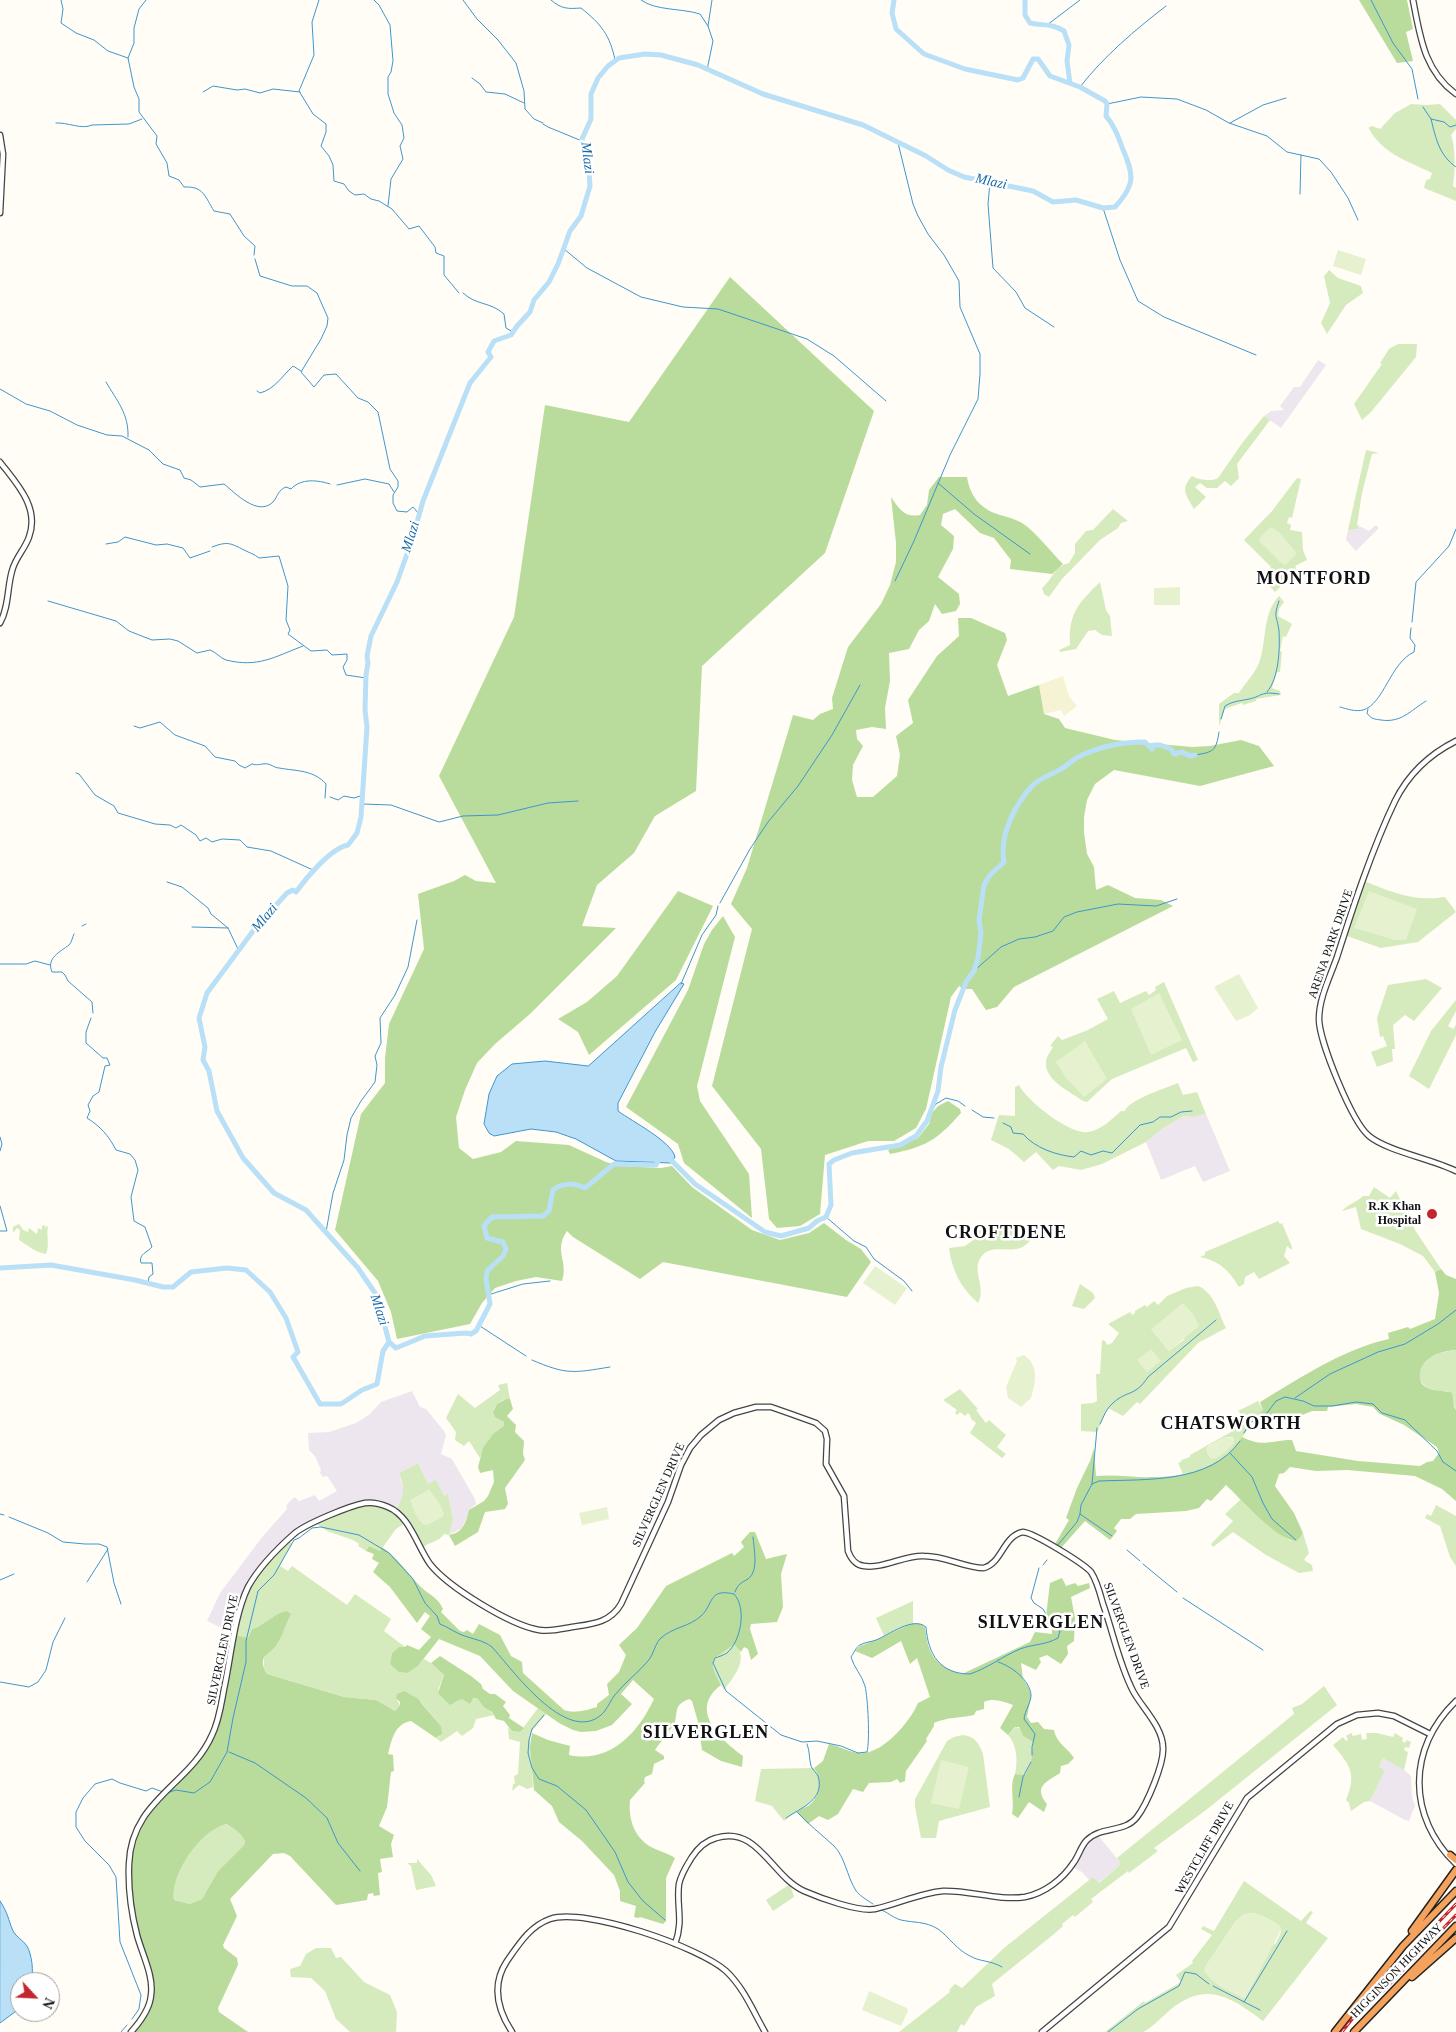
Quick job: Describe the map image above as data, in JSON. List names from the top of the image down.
{
  "streets": {
    "highway": ["HIGGINSON HIGHWAY"],
    "street": ["ARENA PARK DRIVE", "SILVERGLEN DRIVE", "WESTCLIFF DRIVE"]
  },
  "districts": [
    "MONTFORD",
    "CROFTDENE",
    "CHATSWORTH",
    "SILVERGLEN",
    "SILVERGLEN"
  ],
  "water": ["Mlazi"],
  "places": ["R.K Khan Hospital"],
  "north": "bottom right"
}
